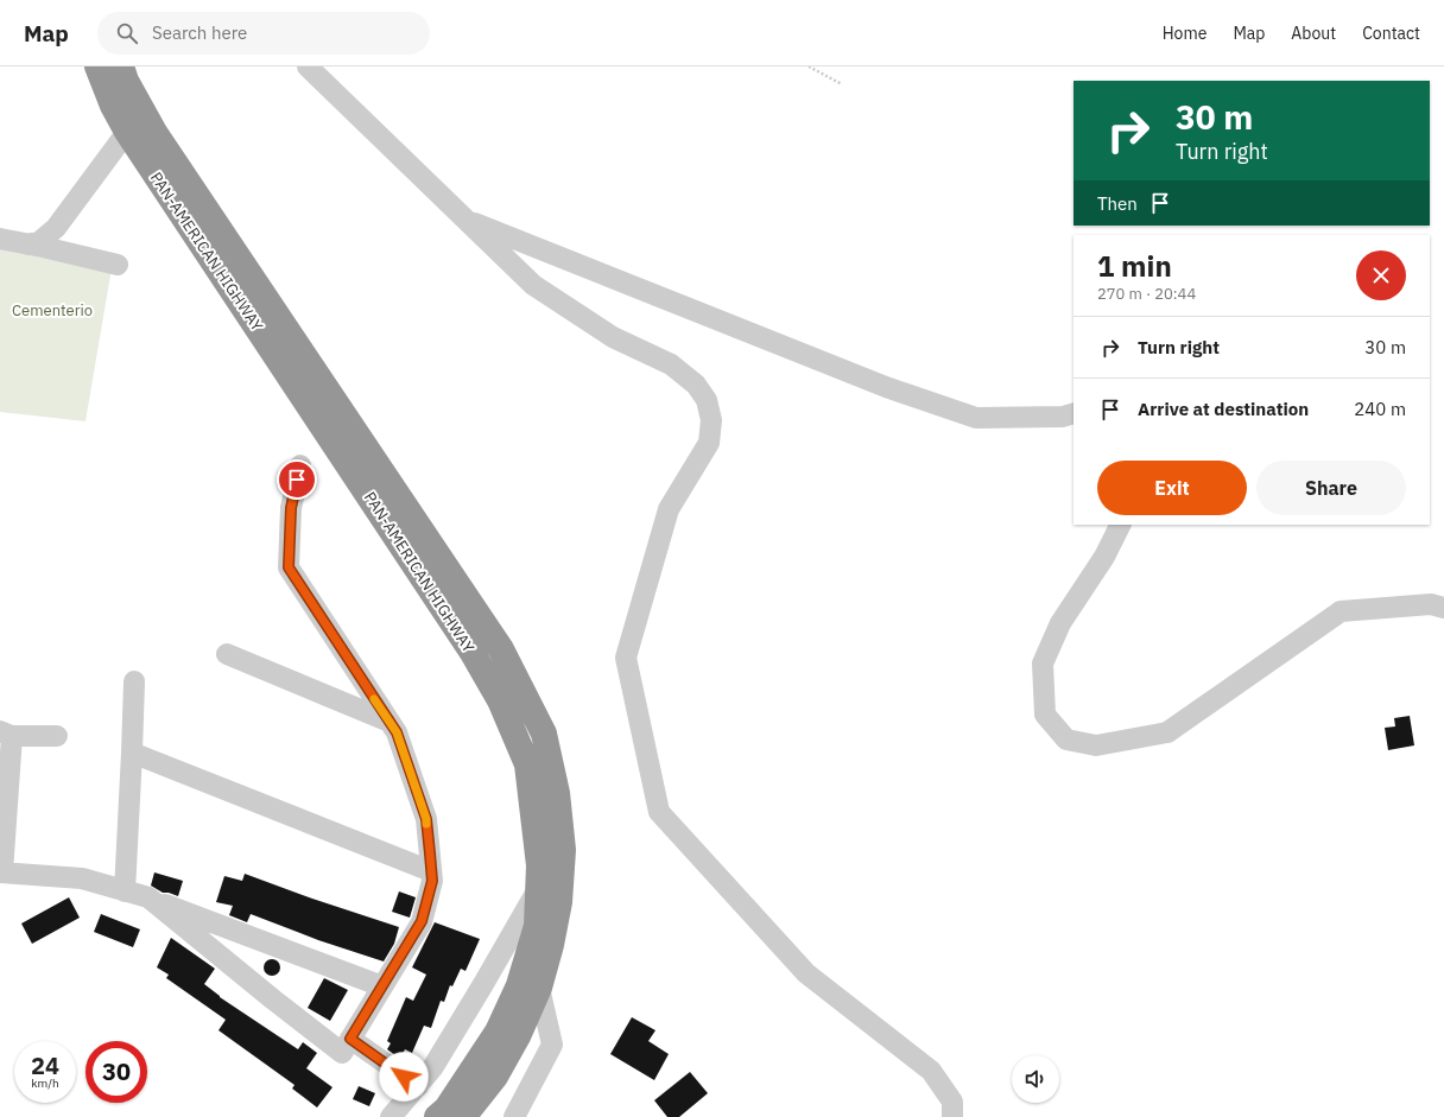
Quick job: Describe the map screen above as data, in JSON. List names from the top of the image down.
{
  "streets": {
    "highway": ["PAN-AMERICAN HIGHWAY"]
  },
  "parks": ["Cementerio"],
  "page": {
    "header": "Map",
    "search": "Search here",
    "nav": [
      "Home",
      "Map",
      "About",
      "Contact"
    ],
    "turn": ["30 m", "Turn right"],
    "then": "Then",
    "heading": ["1 min", "270 m · 20:44"],
    "list": [
      {
        "name": "Turn right",
        "value": "30 m"
      },
      {
        "name": "Arrive at destination",
        "value": "240 m"
      }
    ],
    "buttons": ["Exit", "Share"],
    "speed": "24 km/h",
    "limit": "30"
  }
}
